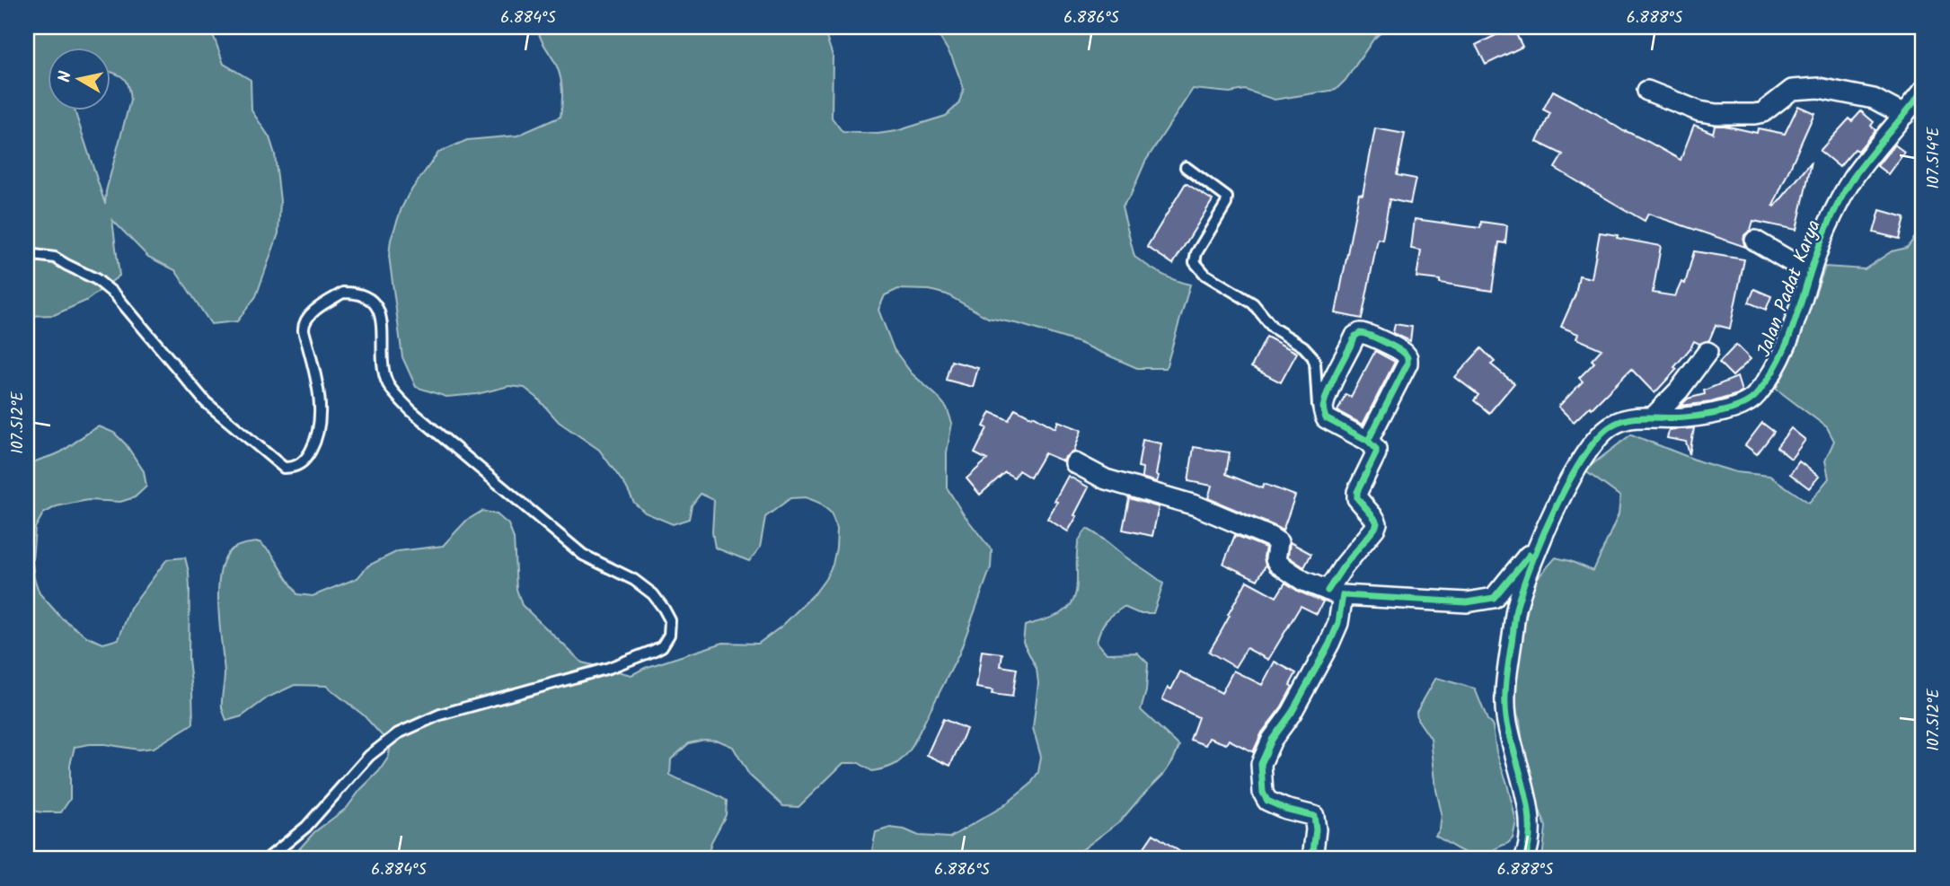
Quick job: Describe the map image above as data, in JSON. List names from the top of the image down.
{
  "streets": {
    "street": ["Jalan Padat Karya"]
  },
  "north": "left",
  "coordinates": [
    "6.884°S",
    "6.886°S",
    "6.888°S",
    "107.514°E",
    "107.512°E"
  ]
}
